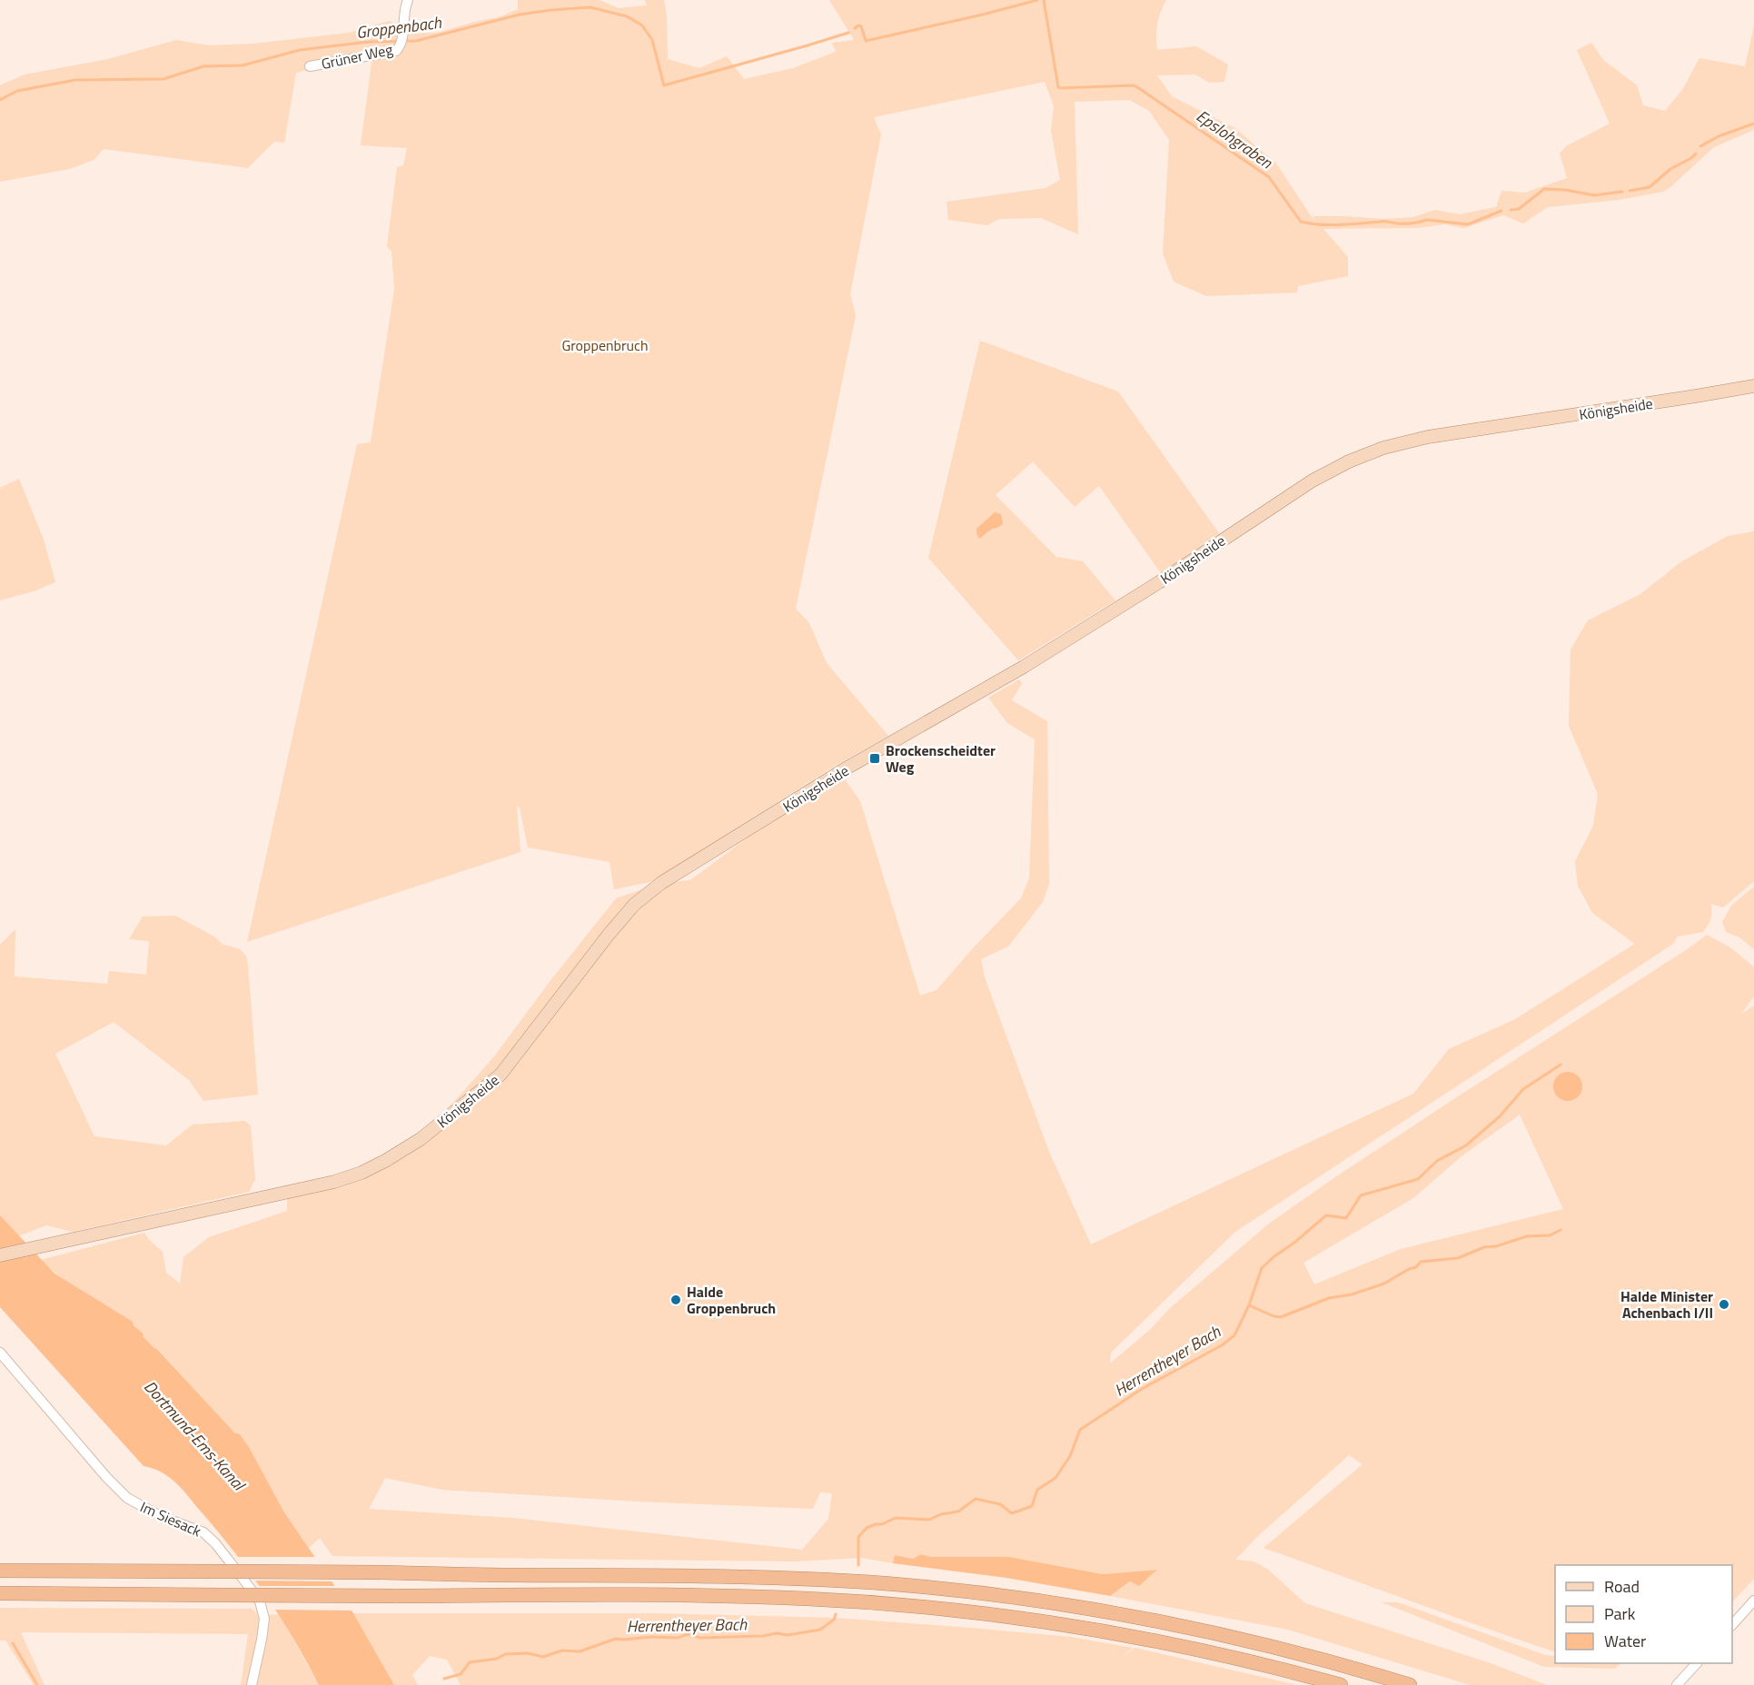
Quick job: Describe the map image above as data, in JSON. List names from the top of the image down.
{
  "streets": {
    "main road": ["Königsheide"],
    "street": ["Grüner Weg", "Im Siesack"]
  },
  "water": [
    "Groppenbach",
    "Epslohgraben",
    "Herrentheyer Bach",
    "Dortmund-Ems-Kanal"
  ],
  "parks": ["Groppenbruch"],
  "places": {
    "transit": ["Brockenscheidter Weg"],
    "other": ["Halde Groppenbruch", "Halde Minister Achenbach I/II"]
  },
  "legend": ["Road", "Park", "Water"]
}
